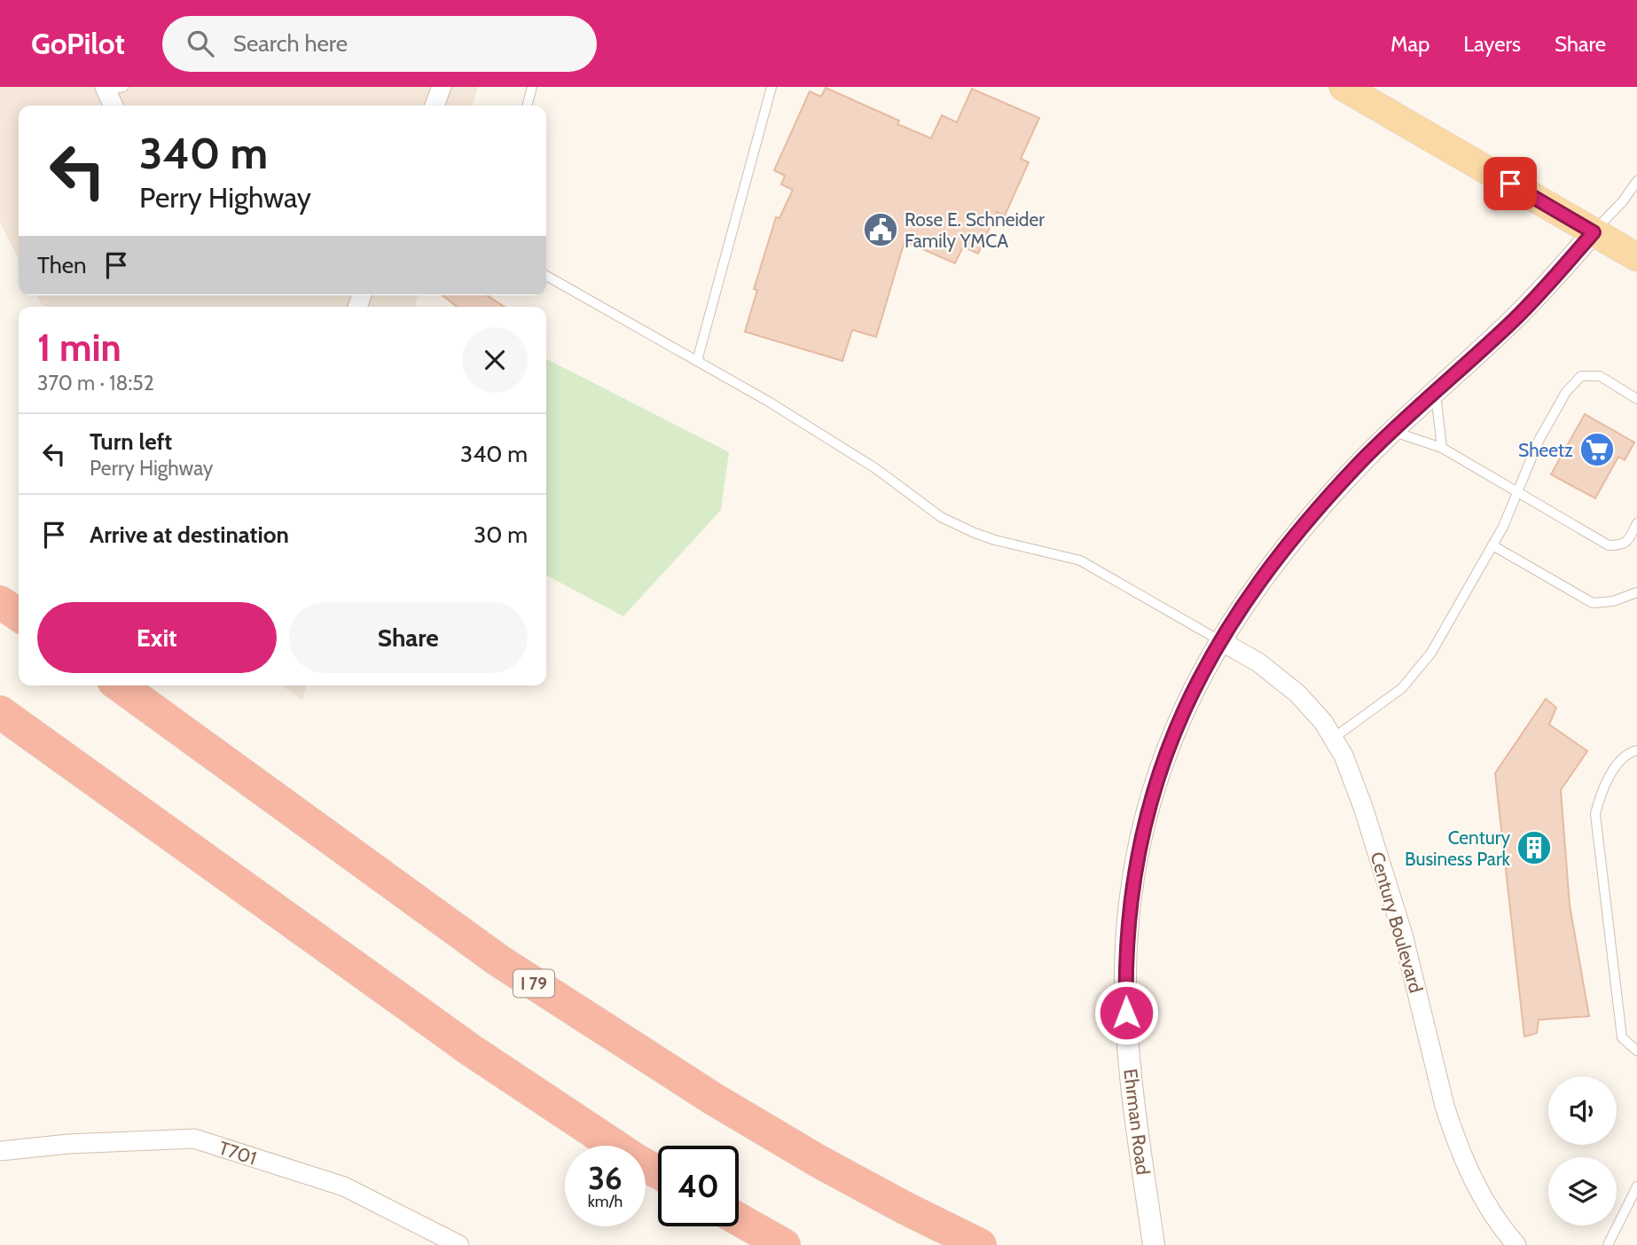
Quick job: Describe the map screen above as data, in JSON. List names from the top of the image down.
{
  "streets": {
    "highway": ["I 79"],
    "street": ["Century Boulevard", "Ehrman Road", "T701"]
  },
  "crossings": [
    ["Century Boulevard", "Ehrman Road"]
  ],
  "places": {
    "public building": ["Rose E. Schneider Family YMCA"],
    "supermarket": ["Sheetz"],
    "building": ["Century Business Park"]
  },
  "page": {
    "header": "GoPilot",
    "search": "Search here",
    "nav": ["Map", "Layers", "Share"],
    "turn": ["340 m", "Perry Highway"],
    "then": "Then",
    "heading": ["1 min", "370 m · 18:52"],
    "list": [
      {
        "name": "Turn left",
        "note": "Perry Highway",
        "value": "340 m"
      },
      {
        "name": "Arrive at destination",
        "value": "30 m"
      }
    ],
    "buttons": ["Exit", "Share"],
    "speed": "36 km/h",
    "limit": "40"
  }
}
